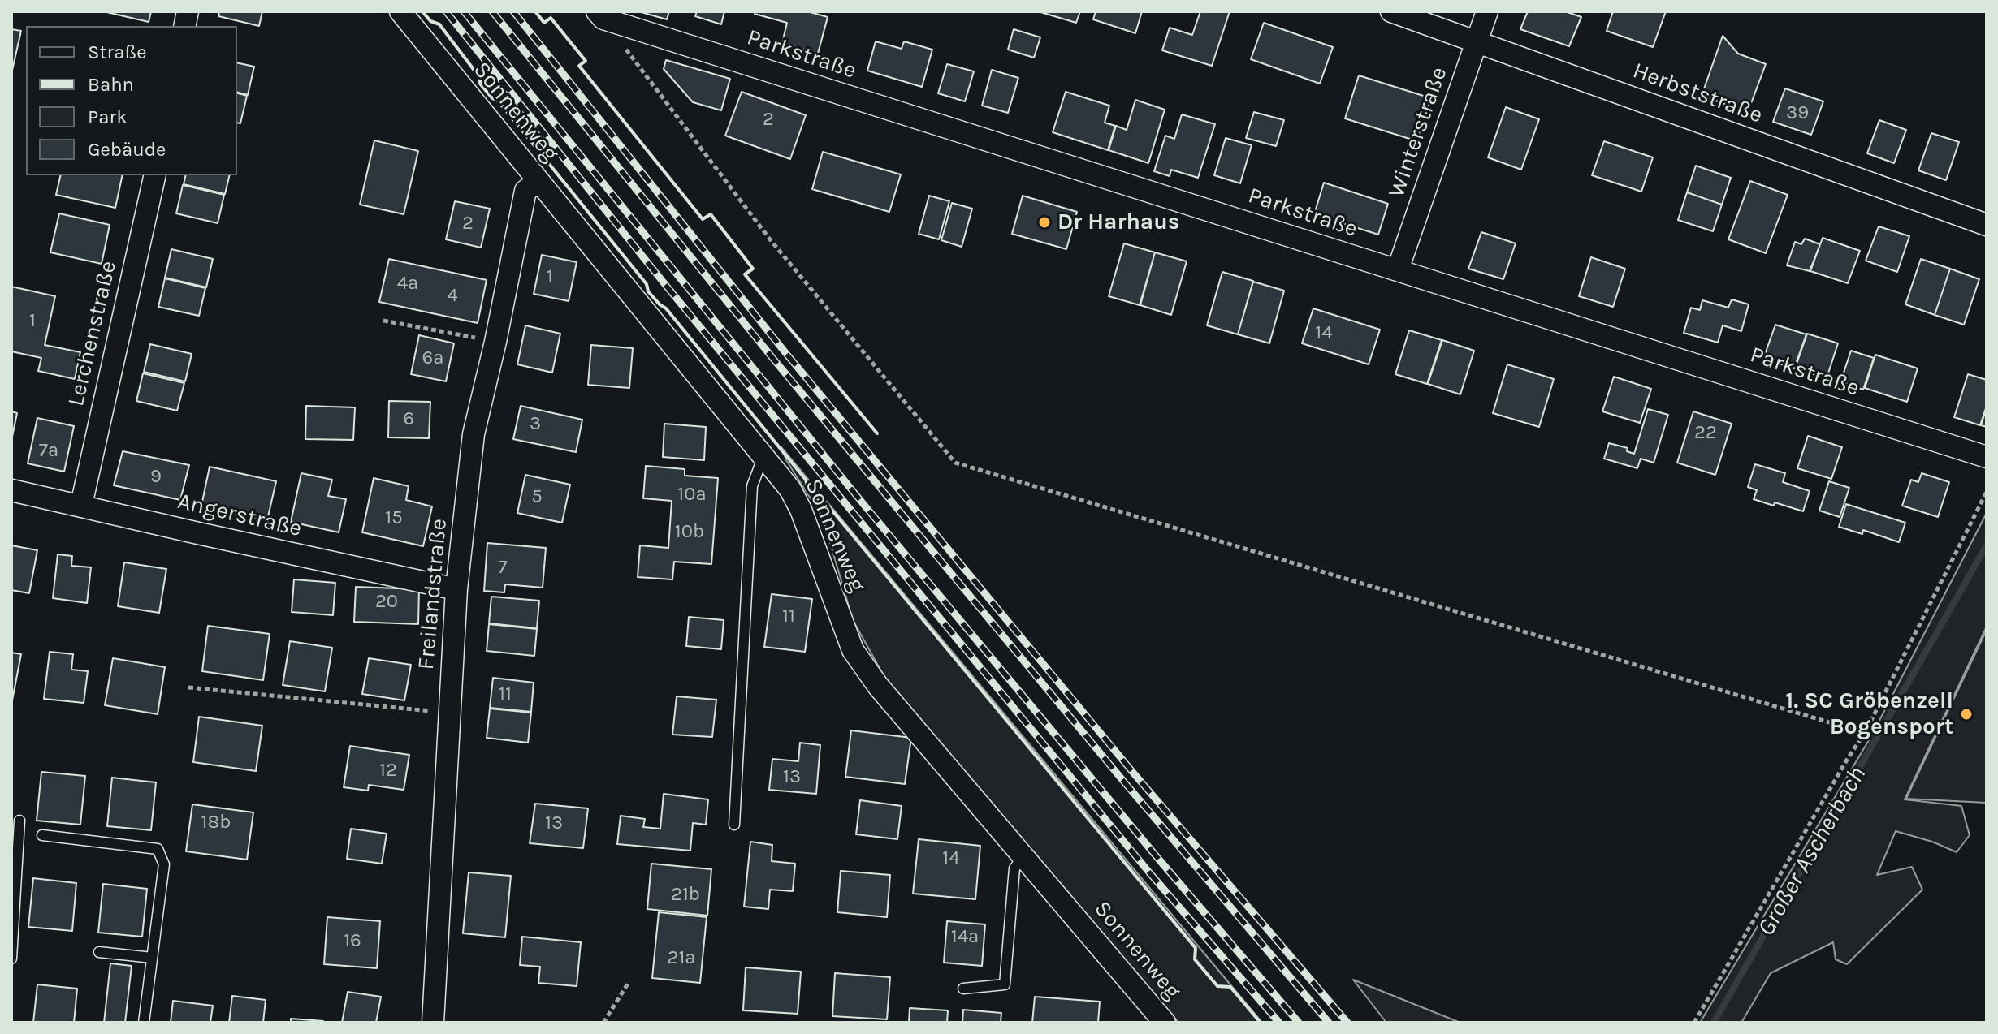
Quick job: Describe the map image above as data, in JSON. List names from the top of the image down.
{
  "streets": {
    "street": [
      "Parkstraße",
      "Herbststraße",
      "Sonnenweg",
      "Winterstraße",
      "Lerchenstraße",
      "Angerstraße",
      "Freilandstraße"
    ]
  },
  "crossings": [
    ["Parkstraße", "Winterstraße"],
    ["Herbststraße", "Winterstraße"],
    ["Sonnenweg", "Freilandstraße"],
    ["Lerchenstraße", "Angerstraße"],
    ["Angerstraße", "Freilandstraße"]
  ],
  "water": ["Großer Ascherbach"],
  "places": ["Dr Harhaus", "1. SC Gröbenzell Bogensport"],
  "house_numbers": [
    "39",
    "2",
    "2",
    "1",
    "4a",
    "4",
    "1",
    "14",
    "6a",
    "6",
    "3",
    "22",
    "7a",
    "9",
    "10a",
    "5",
    "15",
    "10b",
    "7",
    "20",
    "11",
    "11",
    "12",
    "13",
    "18b",
    "13",
    "14",
    "21b",
    "14a",
    "16",
    "21a"
  ],
  "legend": [
    "Straße",
    "Bahn",
    "Park",
    "Gebäude"
  ]
}
